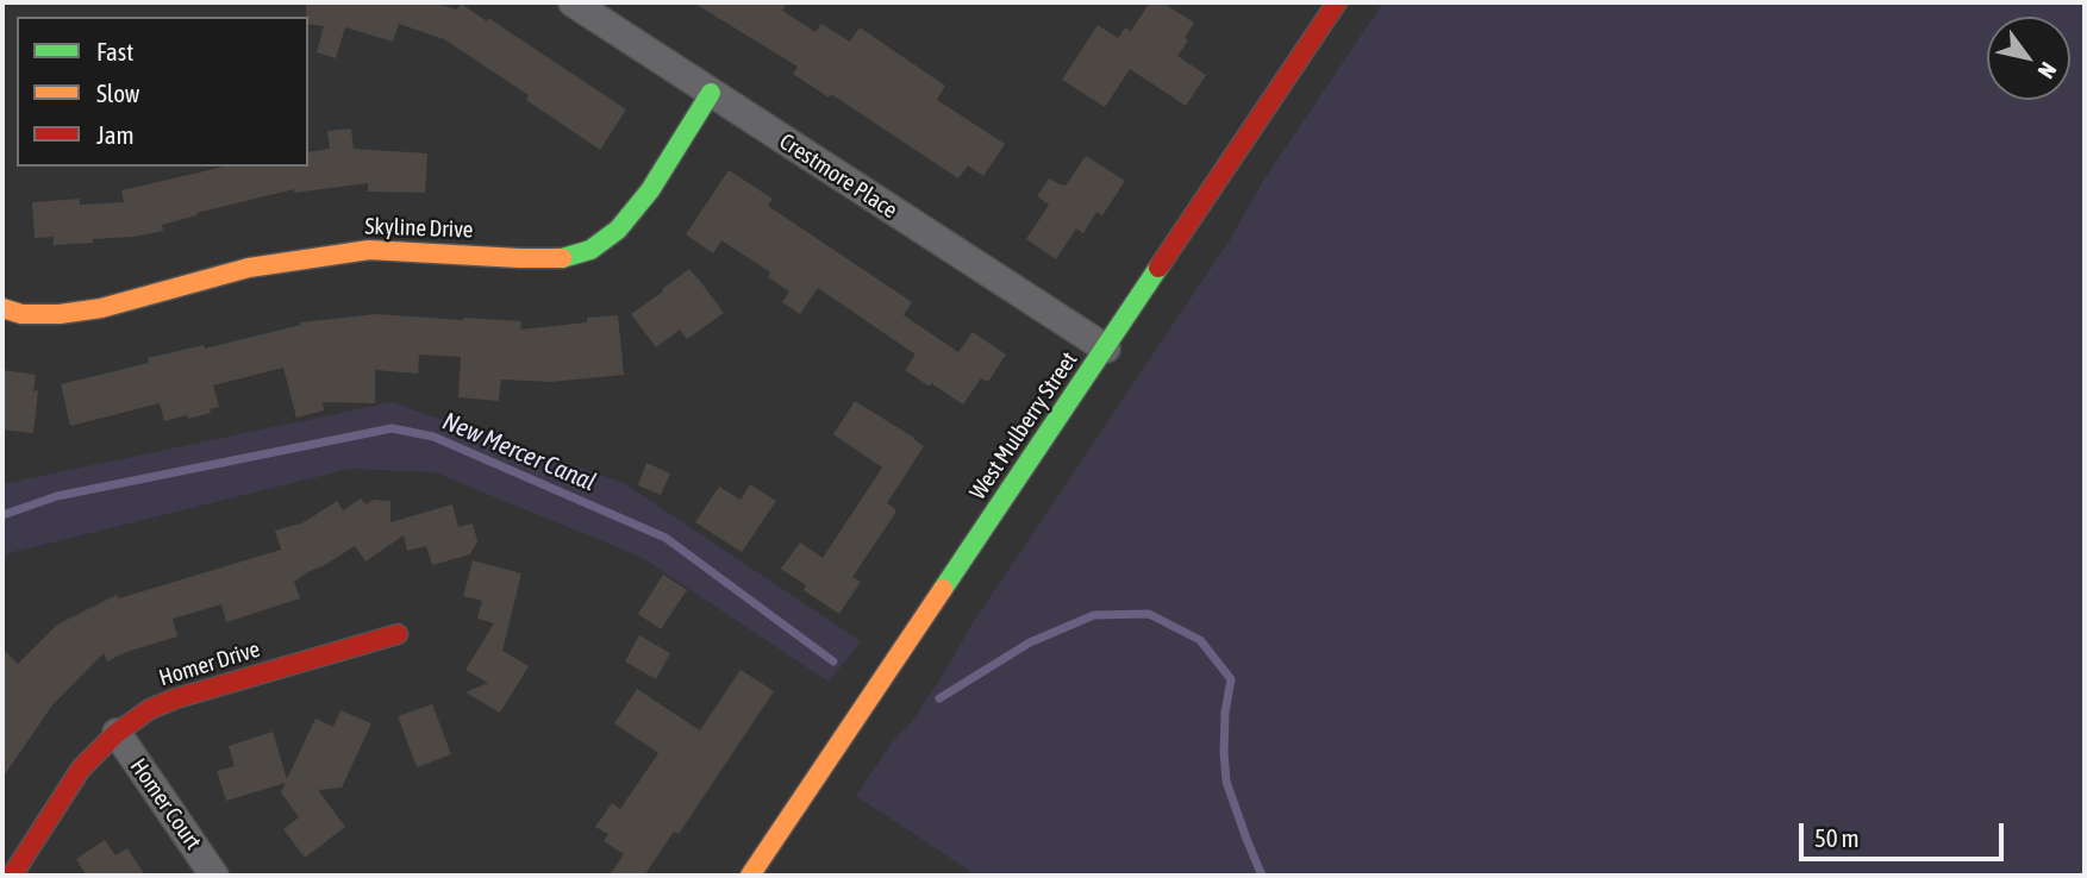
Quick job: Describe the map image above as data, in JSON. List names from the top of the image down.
{
  "streets": {
    "street": [
      "Crestmore Place",
      "Skyline Drive",
      "West Mulberry Street",
      "Homer Drive",
      "Homer Court"
    ]
  },
  "crossings": [
    ["Crestmore Place", "Skyline Drive"],
    ["Crestmore Place", "West Mulberry Street"],
    ["Homer Drive", "Homer Court"]
  ],
  "water": ["New Mercer Canal"],
  "legend": ["Fast", "Slow", "Jam"],
  "scale_bar": "50 m",
  "north": "bottom right"
}
